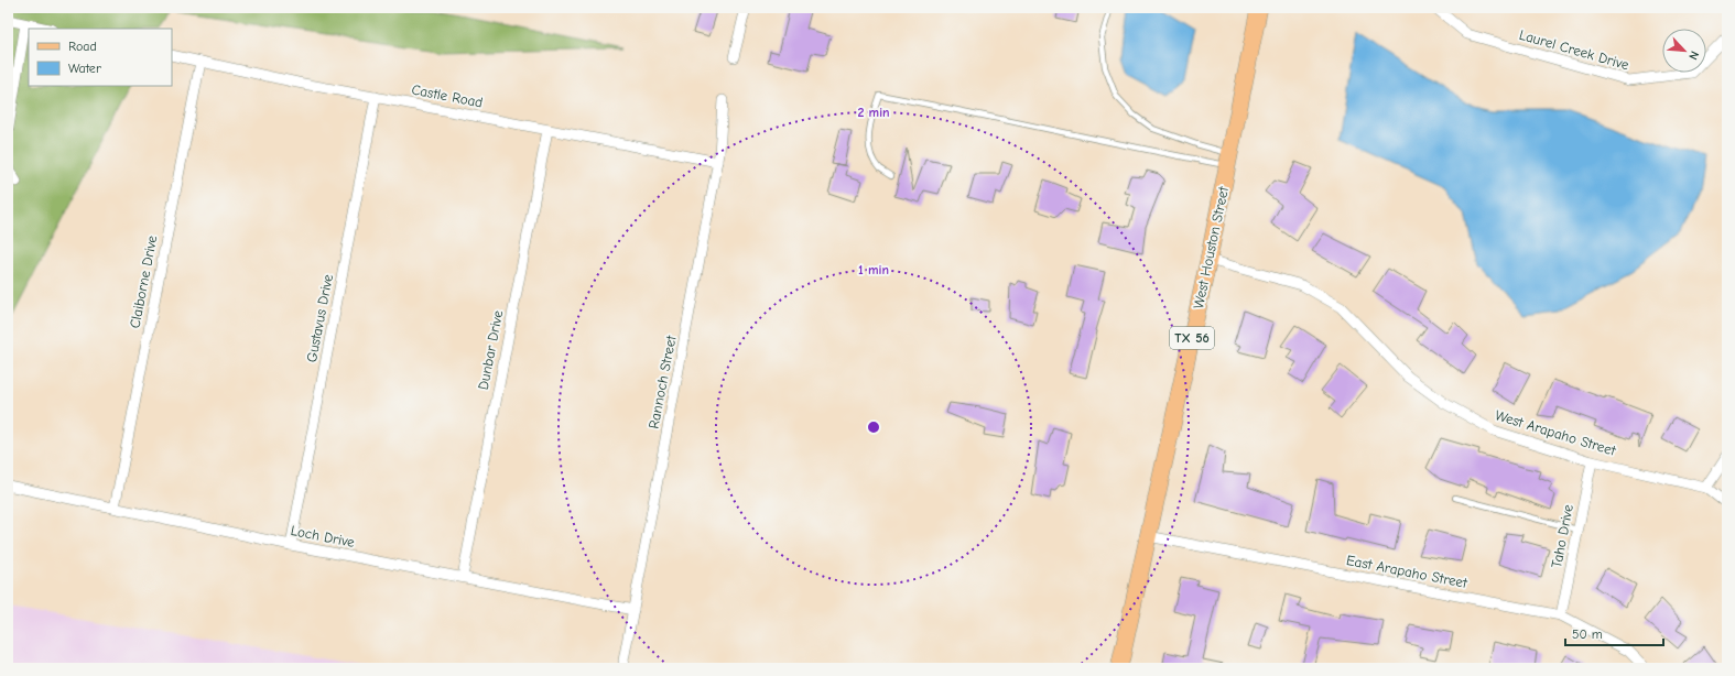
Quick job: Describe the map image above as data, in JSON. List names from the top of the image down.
{
  "streets": {
    "main road": ["West Houston Street", "TX 56"],
    "street": [
      "Laurel Creek Drive",
      "Castle Road",
      "Claiborne Drive",
      "Gustavus Drive",
      "Dunbar Drive",
      "Rannoch Street",
      "West Arapaho Street",
      "Loch Drive",
      "Taho Drive",
      "East Arapaho Street"
    ]
  },
  "crossings": [
    ["Castle Road", "Claiborne Drive"],
    ["Castle Road", "Gustavus Drive"],
    ["Castle Road", "Dunbar Drive"],
    ["Castle Road", "Rannoch Street"],
    ["West Houston Street", "West Arapaho Street"],
    ["West Houston Street", "East Arapaho Street"],
    ["Claiborne Drive", "Loch Drive"],
    ["Gustavus Drive", "Loch Drive"],
    ["Dunbar Drive", "Loch Drive"],
    ["Rannoch Street", "Loch Drive"],
    ["West Arapaho Street", "Taho Drive"],
    ["Taho Drive", "East Arapaho Street"]
  ],
  "legend": ["Road", "Water"],
  "scale_bar": "50 m",
  "north": "bottom right",
  "rings": ["2 min", "1 min"]
}
